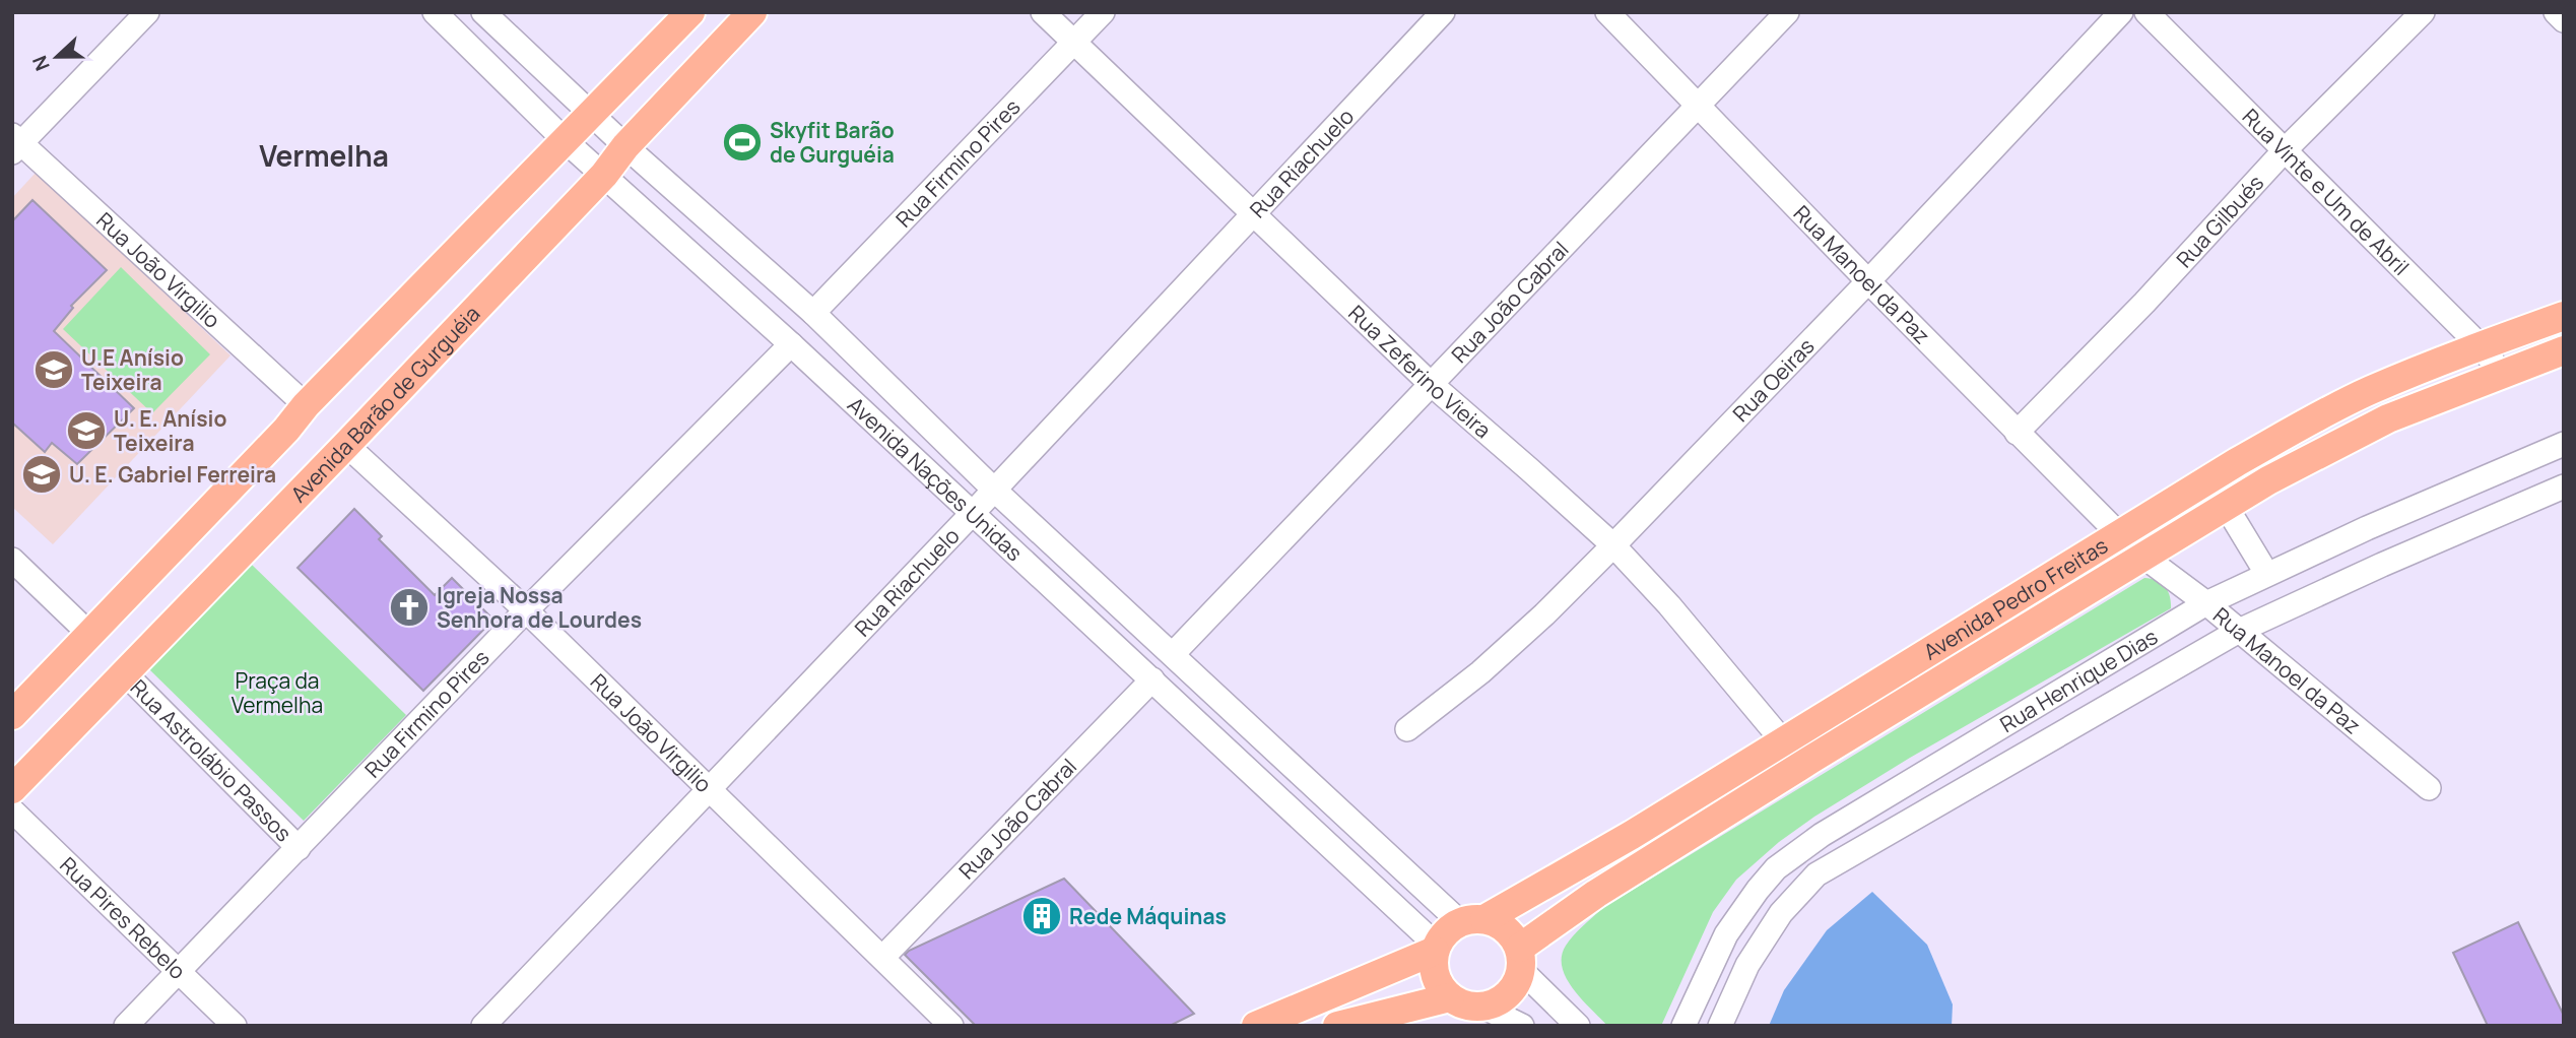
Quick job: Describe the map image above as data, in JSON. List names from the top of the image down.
{
  "streets": {
    "main road": ["Avenida Barão de Gurguéia", "Avenida Pedro Freitas"],
    "street": [
      "Rua Firmino Pires",
      "Rua Riachuelo",
      "Rua Vinte e Um de Abril",
      "Rua Gilbués",
      "Rua João Virgilio",
      "Rua Manoel da Paz",
      "Rua João Cabral",
      "Rua Zeferino Vieira",
      "Rua Oeiras",
      "Avenida Nações Unidas",
      "Rua Henrique Dias",
      "Rua Astrolábio Passos",
      "Rua Pires Rebelo"
    ]
  },
  "crossings": [
    ["Rua Firmino Pires", "Rua João Virgilio"],
    ["Rua Firmino Pires", "Rua Zeferino Vieira"],
    ["Rua Firmino Pires", "Avenida Nações Unidas"],
    ["Rua Firmino Pires", "Rua Astrolábio Passos"],
    ["Rua Firmino Pires", "Rua Pires Rebelo"],
    ["Rua Riachuelo", "Rua João Virgilio"],
    ["Rua Riachuelo", "Rua Zeferino Vieira"],
    ["Rua Riachuelo", "Avenida Nações Unidas"],
    ["Rua Vinte e Um de Abril", "Rua Gilbués"],
    ["Rua Vinte e Um de Abril", "Avenida Pedro Freitas"],
    ["Rua Gilbués", "Rua Manoel da Paz"],
    ["Rua João Virgilio", "Rua João Cabral"],
    ["Rua João Virgilio", "Avenida Barão de Gurguéia"],
    ["Rua Manoel da Paz", "Rua João Cabral"],
    ["Rua Manoel da Paz", "Rua Oeiras"],
    ["Rua Manoel da Paz", "Avenida Pedro Freitas"],
    ["Rua Manoel da Paz", "Rua Henrique Dias"],
    ["Rua João Cabral", "Rua Zeferino Vieira"],
    ["Rua João Cabral", "Avenida Nações Unidas"],
    ["Rua Zeferino Vieira", "Rua Oeiras"],
    ["Rua Zeferino Vieira", "Avenida Pedro Freitas"],
    ["Avenida Barão de Gurguéia", "Avenida Nações Unidas"],
    ["Avenida Barão de Gurguéia", "Rua Astrolábio Passos"],
    ["Avenida Nações Unidas", "Avenida Pedro Freitas"]
  ],
  "districts": ["Vermelha"],
  "parks": ["Praça da Vermelha"],
  "places": {
    "sports": ["Skyfit Barão de Gurguéia"],
    "school or university": ["U.E Anísio Teixeira", "U. E. Anísio Teixeira", "U. E. Gabriel Ferreira"],
    "church": ["Igreja Nossa Senhora de Lourdes"],
    "building": ["Rede Máquinas"]
  },
  "north": "left"
}
